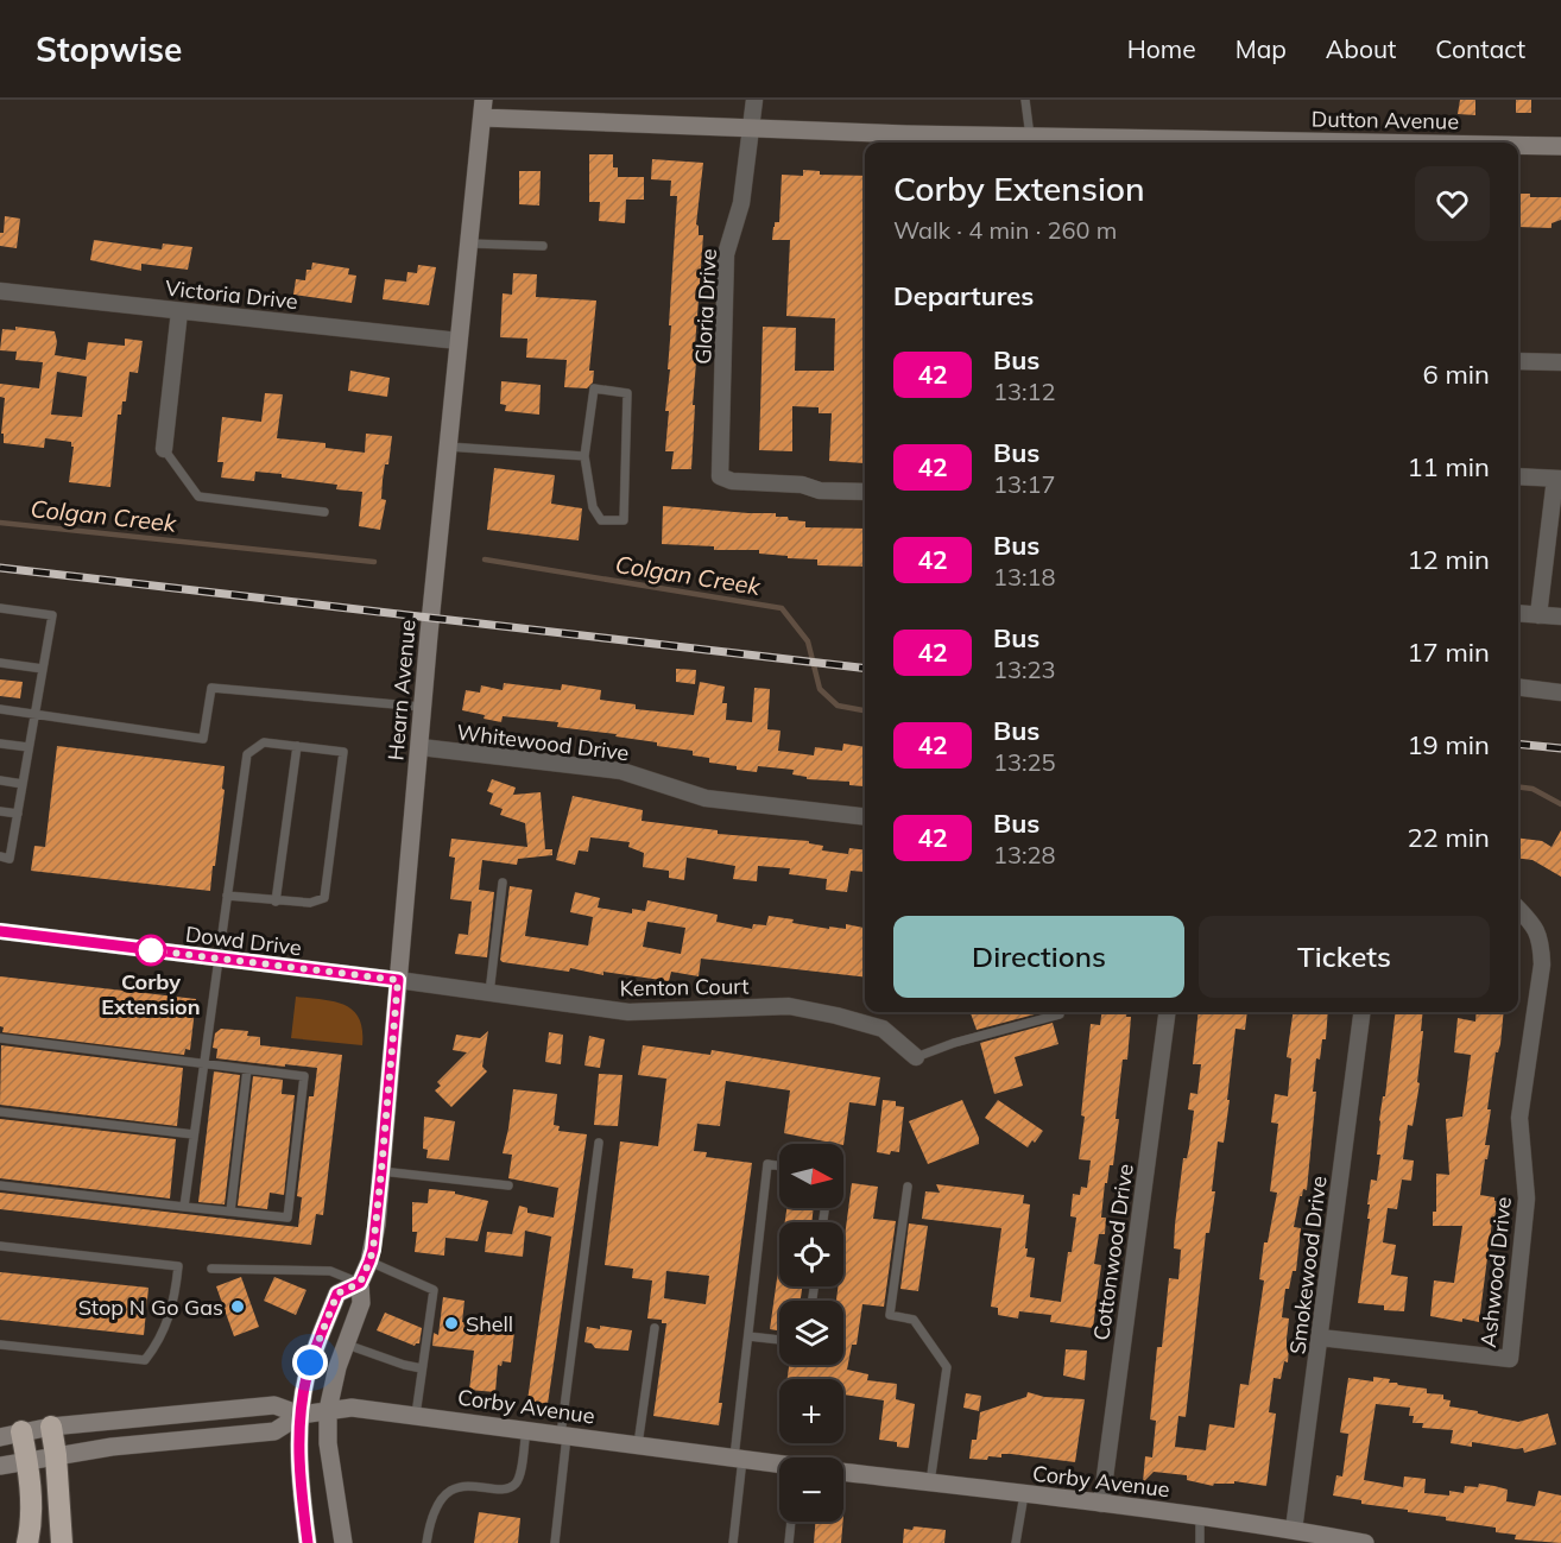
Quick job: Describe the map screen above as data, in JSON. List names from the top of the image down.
{
  "streets": {
    "main road": ["Dutton Avenue", "Hearn Avenue", "Corby Avenue"],
    "street": [
      "Victoria Drive",
      "Gloria Drive",
      "Whitewood Drive",
      "Dowd Drive",
      "Kenton Court",
      "Cottonwood Drive",
      "Smokewood Drive",
      "Ashwood Drive"
    ]
  },
  "crossings": [
    ["Dutton Avenue", "Gloria Drive"],
    ["Dutton Avenue", "Hearn Avenue"],
    ["Victoria Drive", "Hearn Avenue"],
    ["Hearn Avenue", "Whitewood Drive"],
    ["Hearn Avenue", "Dowd Drive"],
    ["Hearn Avenue", "Kenton Court"],
    ["Hearn Avenue", "Corby Avenue"],
    ["Dowd Drive", "Kenton Court"],
    ["Cottonwood Drive", "Corby Avenue"],
    ["Smokewood Drive", "Ashwood Drive"],
    ["Smokewood Drive", "Corby Avenue"]
  ],
  "water": ["Colgan Creek"],
  "places": ["Corby Extension", "Stop N Go Gas", "Shell"],
  "lines": ["bus line 42"],
  "north": "right",
  "page": {
    "header": "Stopwise",
    "nav": [
      "Home",
      "Map",
      "About",
      "Contact"
    ],
    "heading": [
      ["Corby Extension", "Walk · 4 min · 260 m"],
      "Departures"
    ],
    "list": [
      {
        "mark": "42",
        "name": "Bus",
        "note": "13:12",
        "value": "6 min"
      },
      {
        "mark": "42",
        "name": "Bus",
        "note": "13:17",
        "value": "11 min"
      },
      {
        "mark": "42",
        "name": "Bus",
        "note": "13:18",
        "value": "12 min"
      },
      {
        "mark": "42",
        "name": "Bus",
        "note": "13:23",
        "value": "17 min"
      },
      {
        "mark": "42",
        "name": "Bus",
        "note": "13:25",
        "value": "19 min"
      },
      {
        "mark": "42",
        "name": "Bus",
        "note": "13:28",
        "value": "22 min"
      }
    ],
    "buttons": ["Directions", "Tickets"],
    "map_buttons": ["+", "−"]
  }
}
